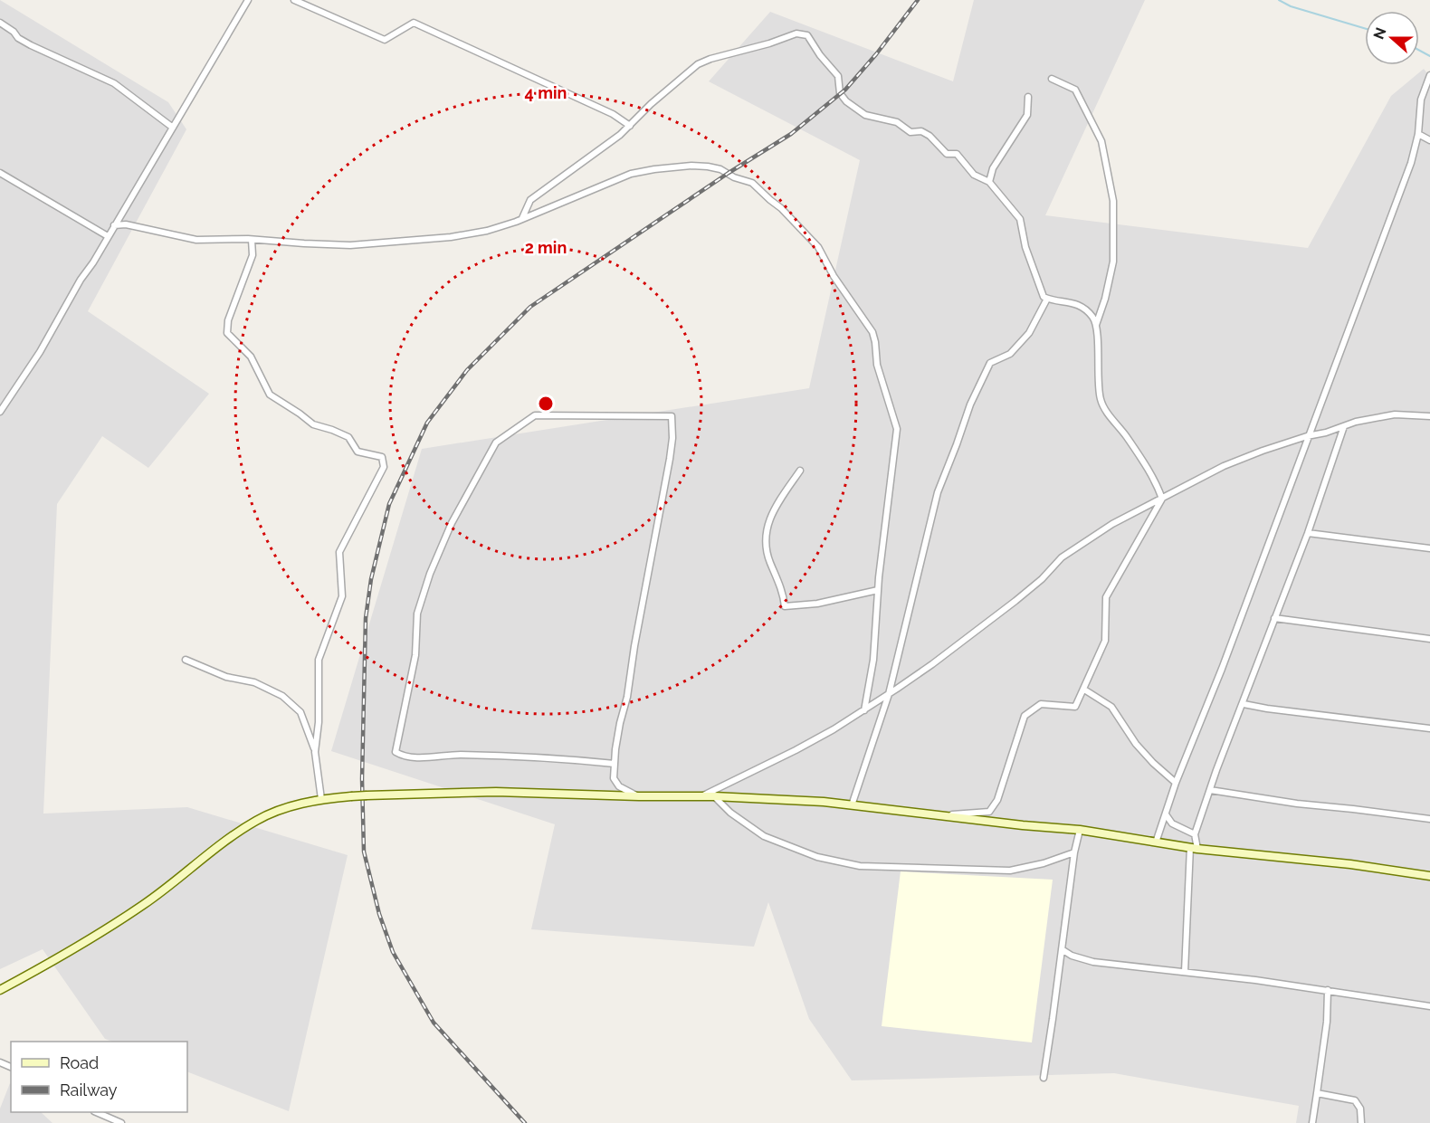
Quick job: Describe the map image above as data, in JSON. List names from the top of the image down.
{
  "legend": ["Road", "Railway"],
  "north": "left",
  "rings": ["4 min", "2 min"]
}
